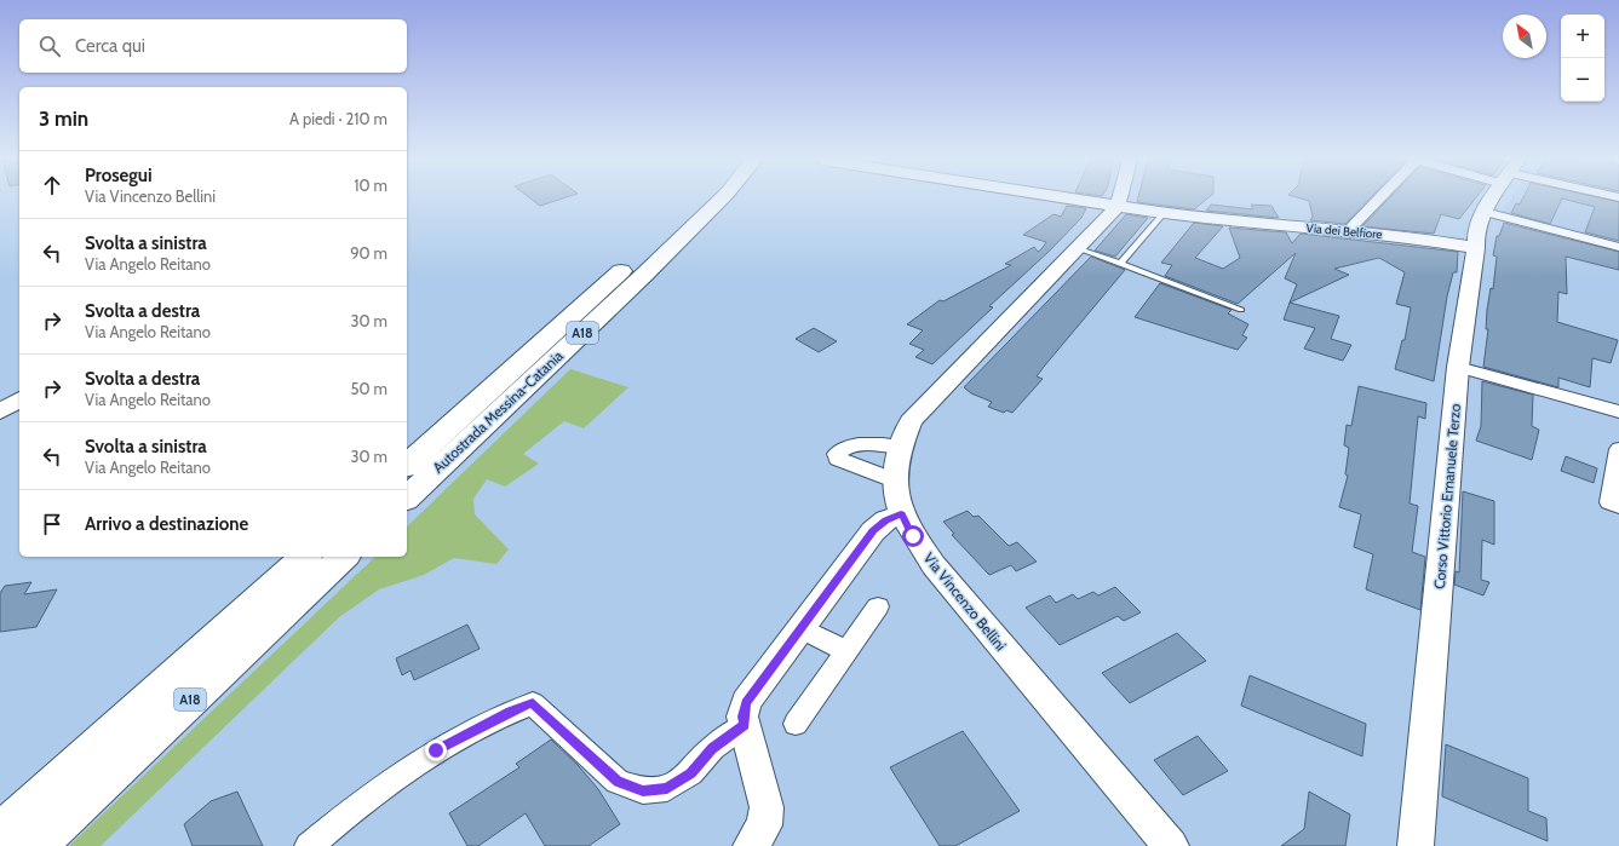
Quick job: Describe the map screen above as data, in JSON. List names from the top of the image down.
{
  "streets": {
    "highway": ["A18", "Autostrada Messina-Catania"],
    "street": ["Via dei Belfiore", "Corso Vittorio Emanuele Terzo", "Via Vincenzo Bellini"]
  },
  "crossings": [
    ["Via dei Belfiore", "Corso Vittorio Emanuele Terzo"],
    ["Via dei Belfiore", "Via Vincenzo Bellini"]
  ],
  "north": "top left",
  "page": {
    "map_buttons": ["+", "−"],
    "search": "Cerca qui",
    "heading": ["3 min", "A piedi · 210 m"],
    "list": [
      ["Prosegui", "Via Vincenzo Bellini", "10 m"],
      ["Svolta a sinistra", "Via Angelo Reitano", "90 m"],
      ["Svolta a destra", "Via Angelo Reitano", "30 m"],
      ["Svolta a destra", "Via Angelo Reitano", "50 m"],
      ["Svolta a sinistra", "Via Angelo Reitano", "30 m"],
      "Arrivo a destinazione"
    ]
  }
}
